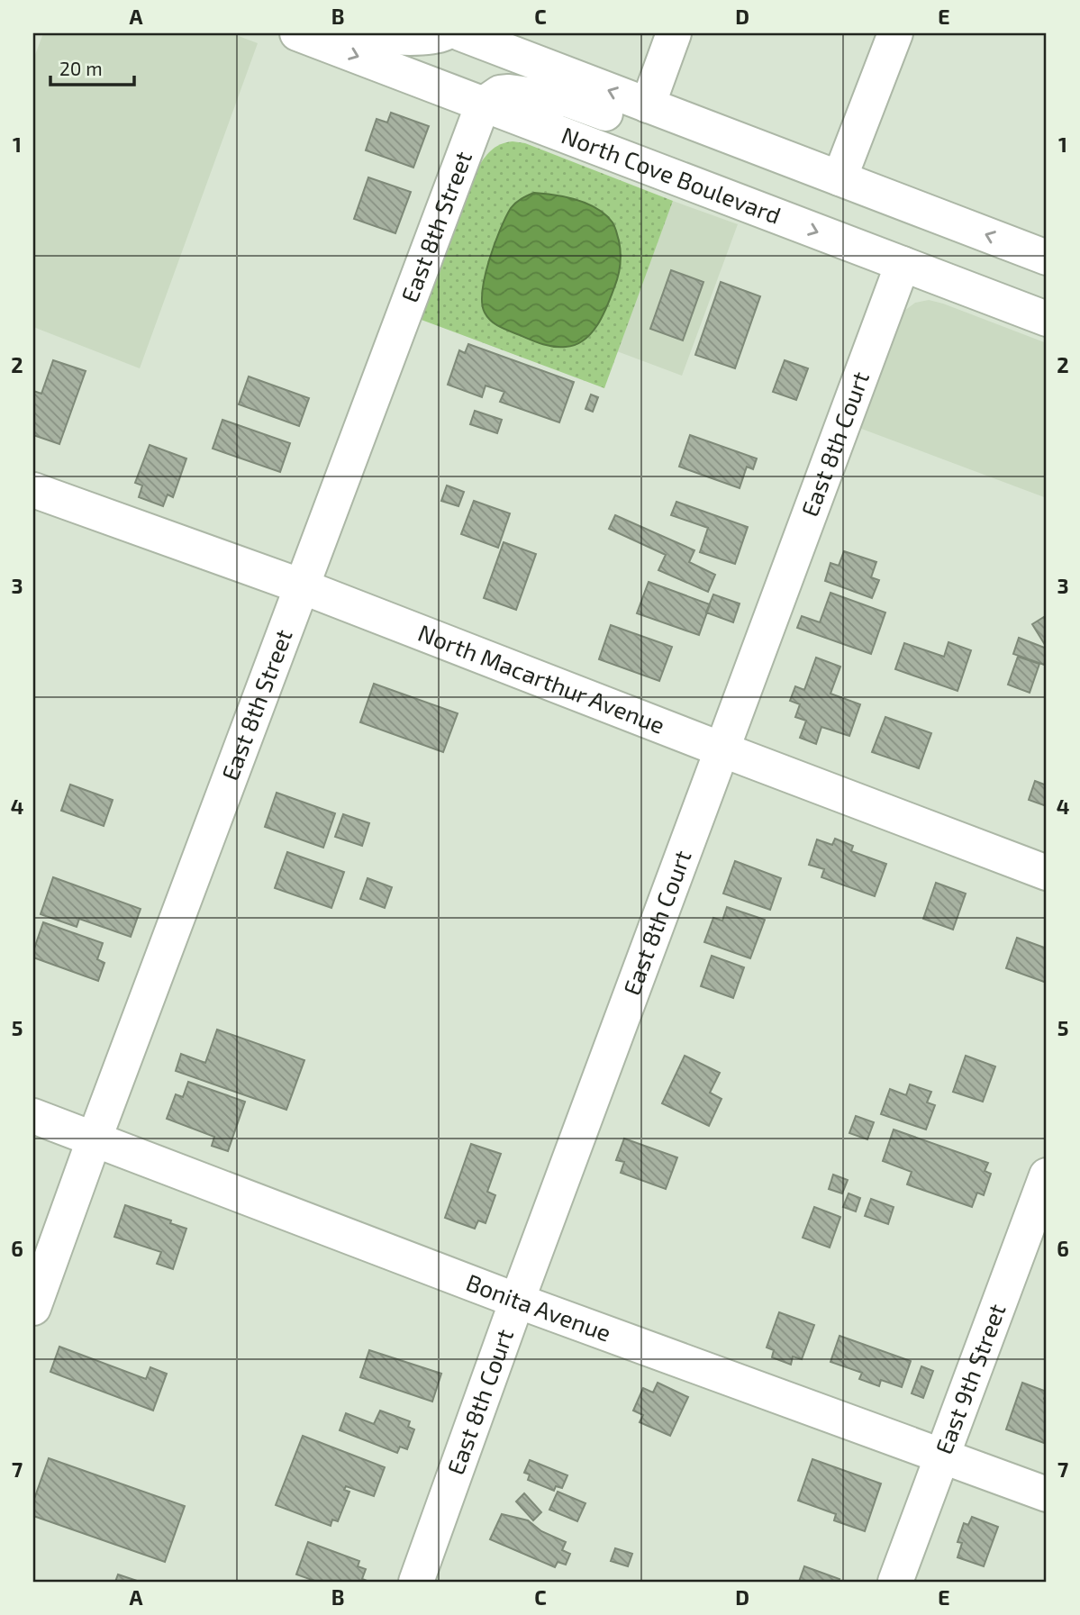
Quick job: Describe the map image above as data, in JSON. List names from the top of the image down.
{
  "streets": {
    "street": [
      "North Cove Boulevard",
      "East 8th Street",
      "East 8th Court",
      "North Macarthur Avenue",
      "Bonita Avenue",
      "East 9th Street"
    ]
  },
  "crossings": [
    ["North Cove Boulevard", "East 8th Street"],
    ["North Cove Boulevard", "East 8th Court"],
    ["East 8th Street", "North Macarthur Avenue"],
    ["East 8th Street", "Bonita Avenue"],
    ["East 8th Court", "North Macarthur Avenue"],
    ["East 8th Court", "Bonita Avenue"],
    ["Bonita Avenue", "East 9th Street"]
  ],
  "scale_bar": "20 m",
  "grid": {
    "columns": [
      "A",
      "B",
      "C",
      "D",
      "E"
    ],
    "rows": [
      "1",
      "2",
      "3",
      "4",
      "5",
      "6",
      "7"
    ]
  }
}
